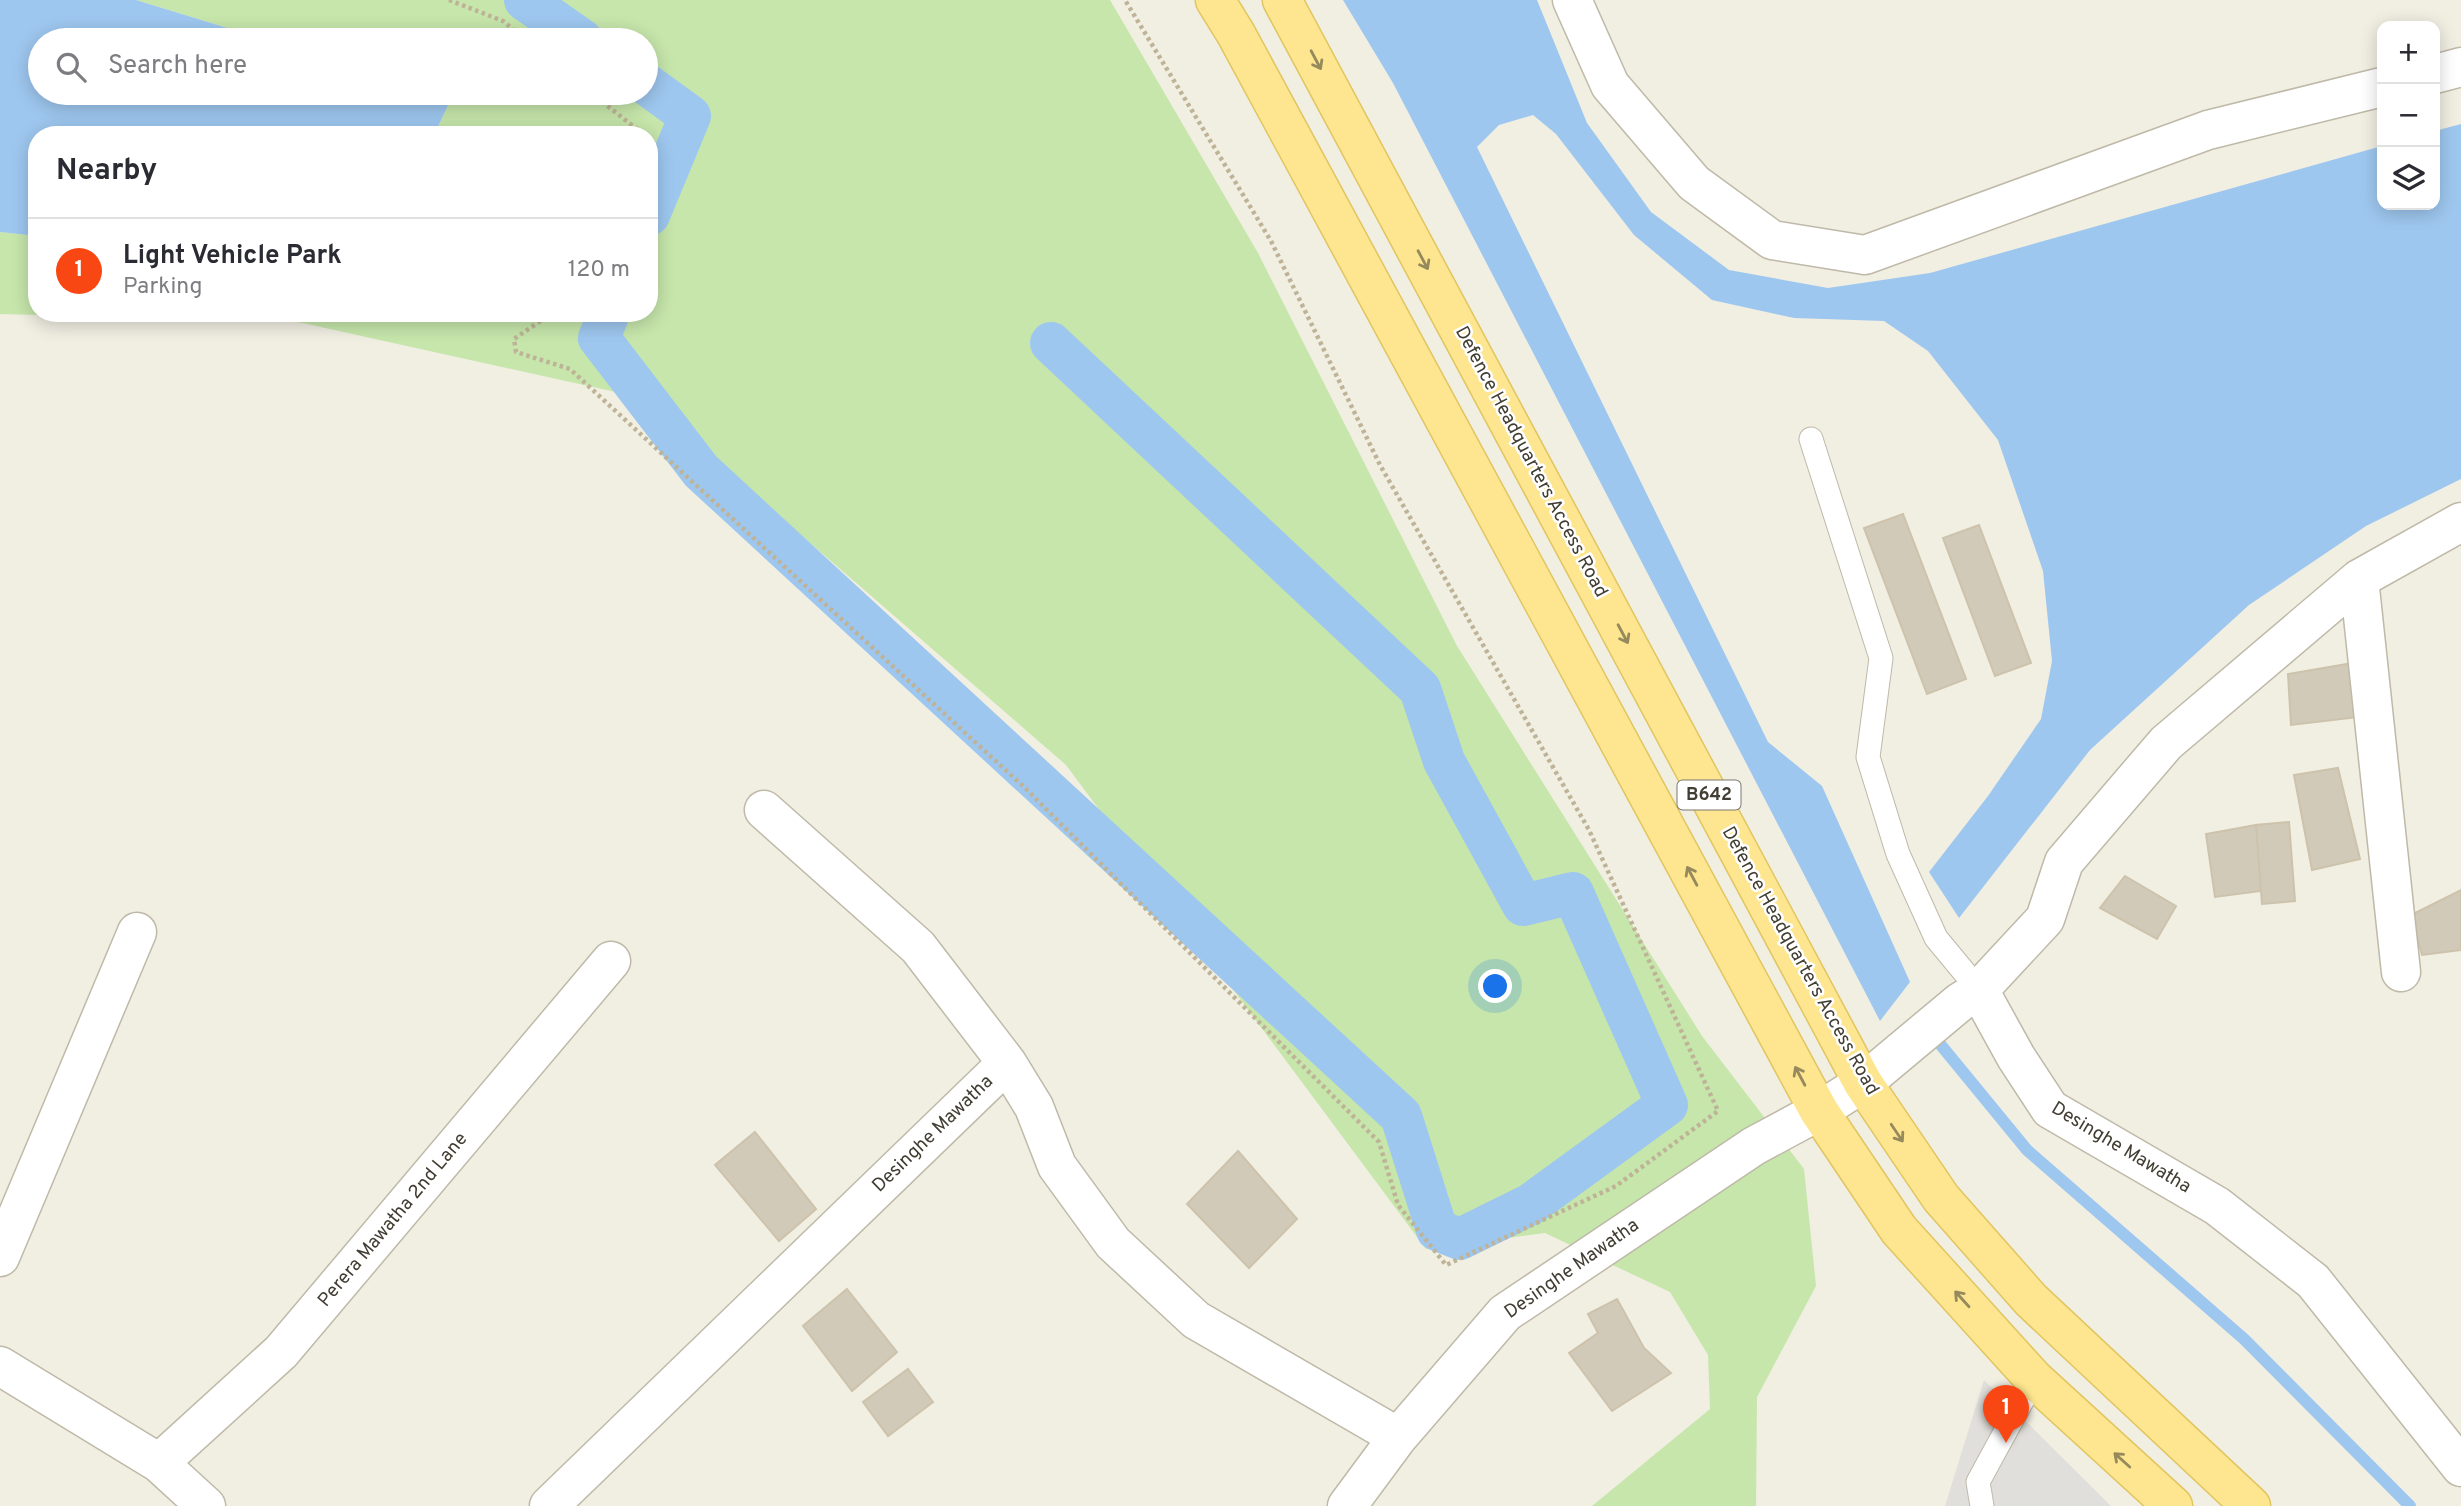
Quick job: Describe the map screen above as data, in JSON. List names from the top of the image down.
{
  "streets": {
    "main road": ["Defence Headquarters Access Road", "B642"],
    "street": ["Desinghe Mawatha", "Perera Mawatha 2nd Lane"]
  },
  "crossings": [
    ["Defence Headquarters Access Road", "Desinghe Mawatha"],
    ["B642", "Desinghe Mawatha"]
  ],
  "page": {
    "map_buttons": ["+", "−"],
    "search": "Search here",
    "heading": "Nearby",
    "list": [
      {
        "mark": "1",
        "name": "Light Vehicle Park",
        "note": "Parking",
        "value": "120 m"
      }
    ],
    "pins": "1"
  }
}
